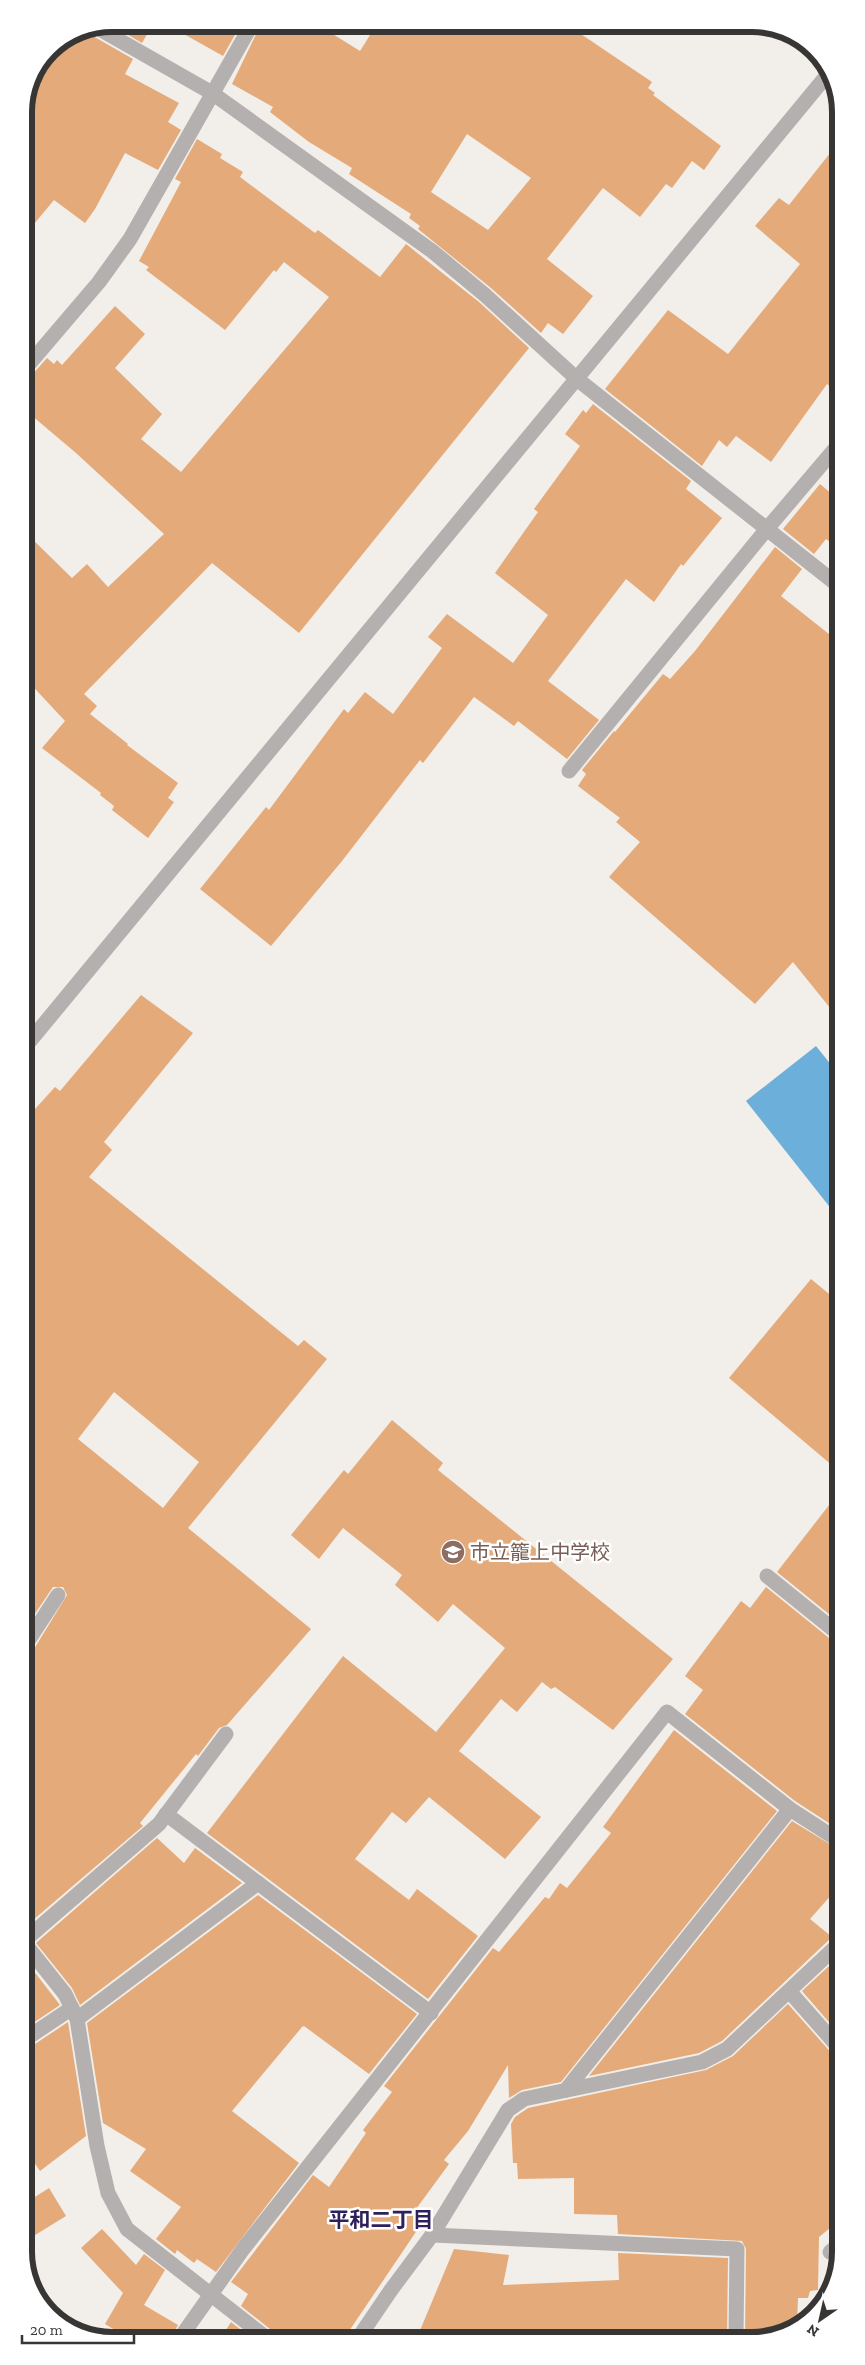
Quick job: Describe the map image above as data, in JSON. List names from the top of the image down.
{
  "districts": ["平和二丁目"],
  "places": {
    "school or university": ["市立籠上中学校"]
  },
  "scale_bar": "20 m",
  "north": "bottom left"
}
